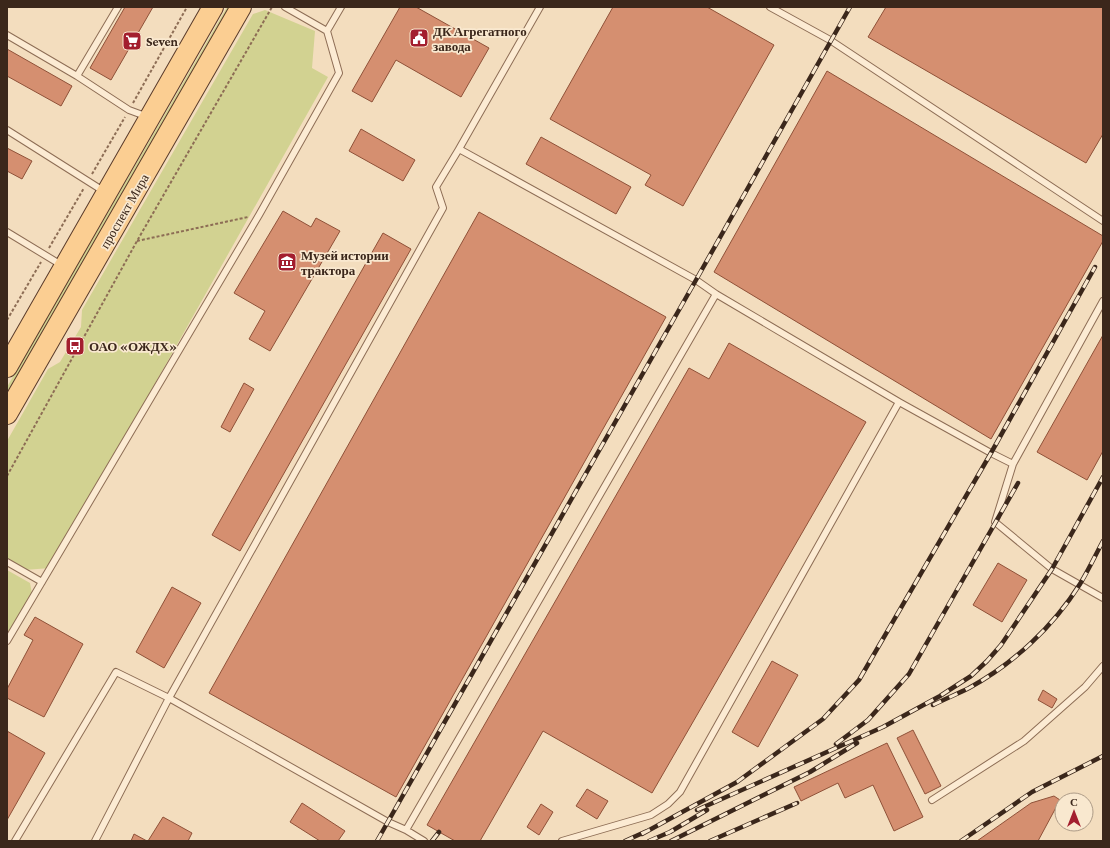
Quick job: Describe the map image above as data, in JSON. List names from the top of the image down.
{
  "streets": {
    "main road": ["проспект Мира"]
  },
  "places": {
    "public building": ["ДК Агрегатного завода"],
    "supermarket": ["Seven"],
    "museum": ["Музей истории трактора"],
    "bus stop": ["ОАО «ОЖДХ»"]
  },
  "north": "top"
}
